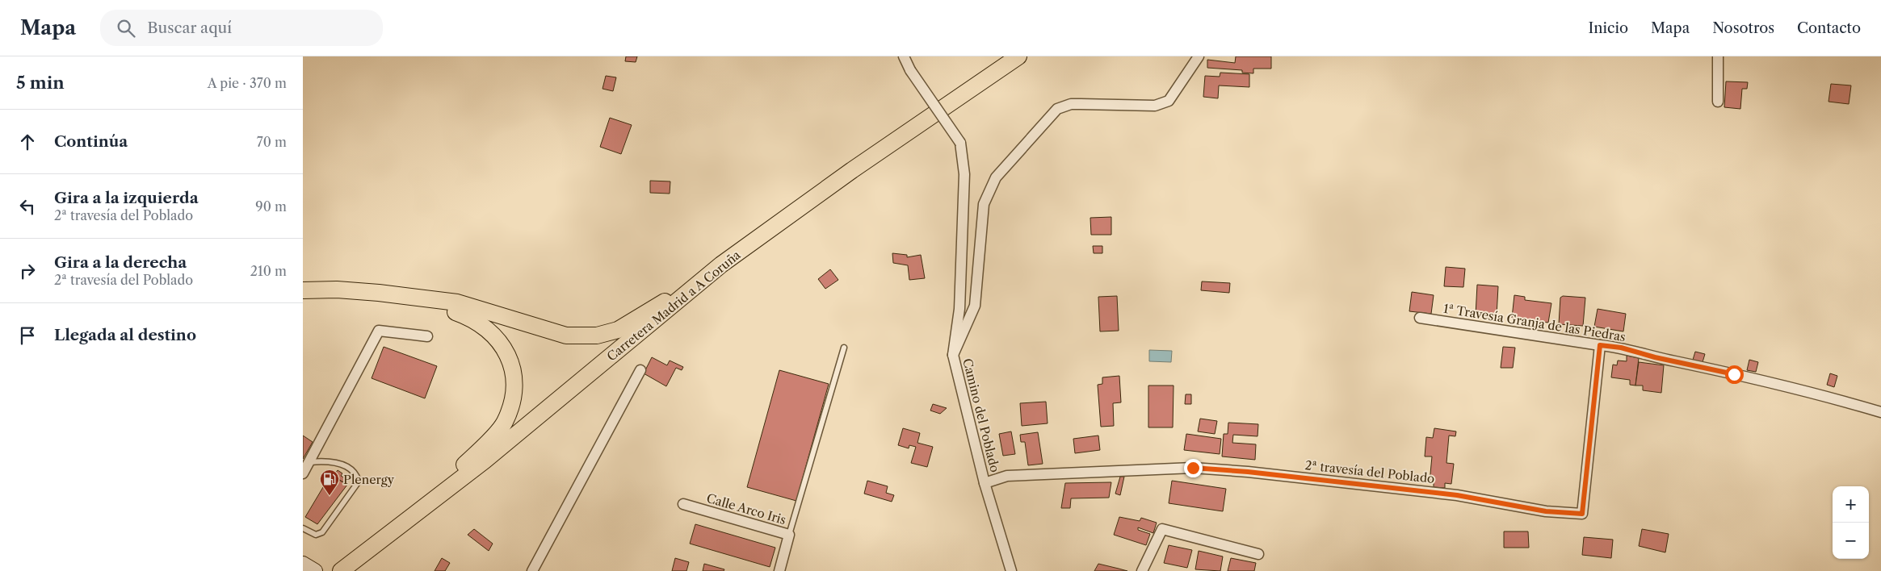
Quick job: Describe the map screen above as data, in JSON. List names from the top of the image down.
{
  "streets": {
    "highway": ["Carretera Madrid a A Coruña"],
    "street": [
      "1ª Travesía Granja de las Piedras",
      "Camino del Poblado",
      "2ª travesía del Poblado",
      "Calle Arco Iris"
    ]
  },
  "crossings": [
    ["1ª Travesía Granja de las Piedras", "2ª travesía del Poblado"],
    ["Camino del Poblado", "2ª travesía del Poblado"]
  ],
  "places": {
    "fuel station": ["Plenergy"]
  },
  "page": {
    "header": "Mapa",
    "search": "Buscar aquí",
    "nav": [
      "Inicio",
      "Mapa",
      "Nosotros",
      "Contacto"
    ],
    "heading": ["5 min", "A pie · 370 m"],
    "list": [
      ["Continúa", "70 m"],
      ["Gira a la izquierda", "2ª travesía del Poblado", "90 m"],
      ["Gira a la derecha", "2ª travesía del Poblado", "210 m"],
      "Llegada al destino"
    ],
    "map_buttons": ["+", "−"]
  }
}
